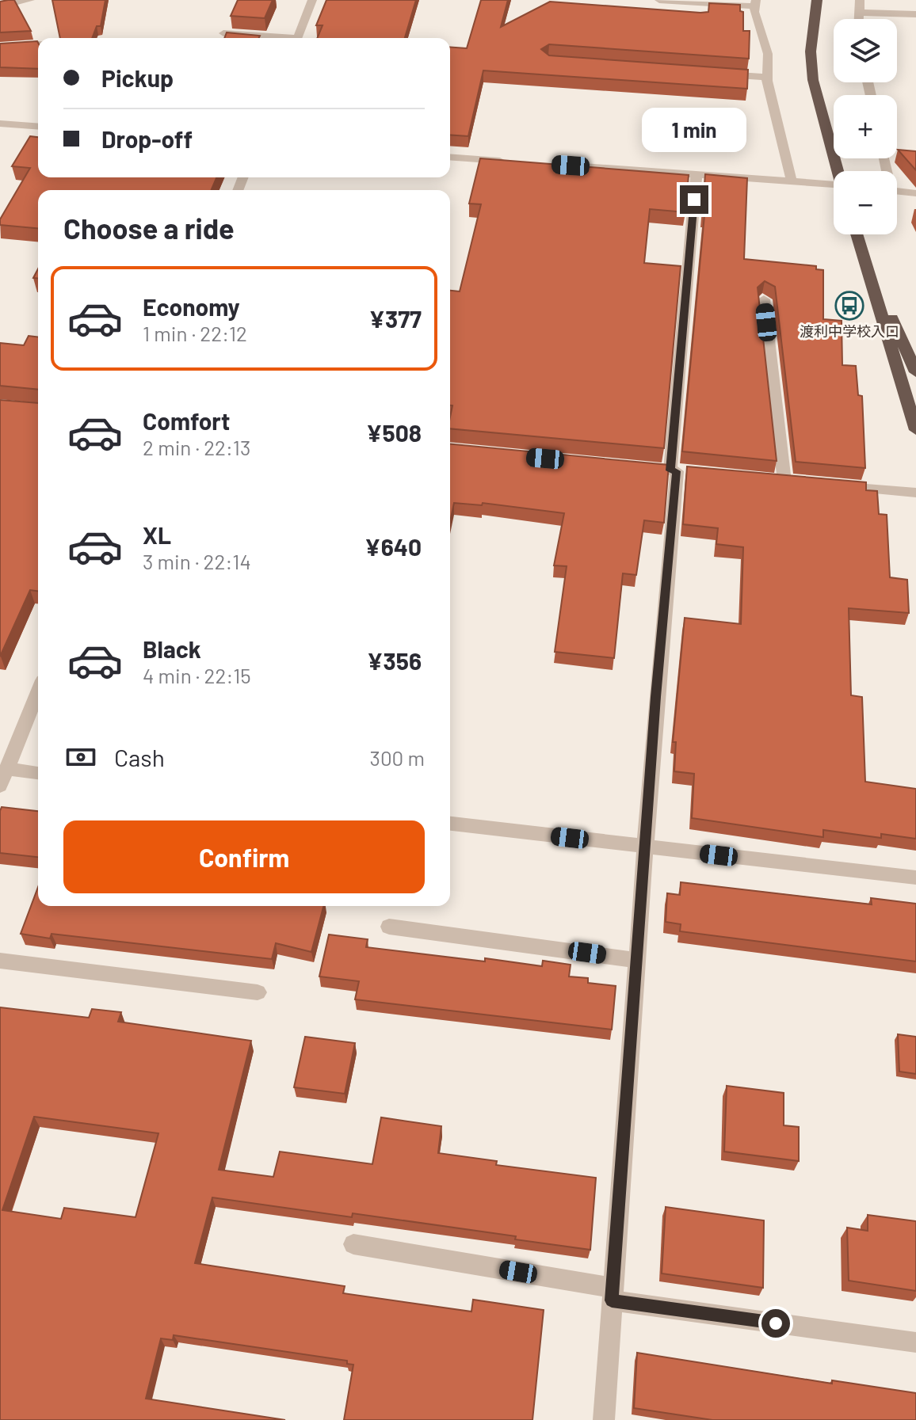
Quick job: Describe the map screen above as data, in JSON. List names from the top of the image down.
{
  "places": {
    "bus stop": ["渡利中学校入口"]
  },
  "page": {
    "map_buttons": ["+", "−"],
    "banner": ["Pickup", "Drop-off"],
    "bubble": "1 min",
    "heading": "Choose a ride",
    "list": [
      {
        "name": "Economy",
        "note": "1 min · 22:12",
        "value": "¥377"
      },
      {
        "name": "Comfort",
        "note": "2 min · 22:13",
        "value": "¥508"
      },
      {
        "name": "XL",
        "note": "3 min · 22:14",
        "value": "¥640"
      },
      {
        "name": "Black",
        "note": "4 min · 22:15",
        "value": "¥356"
      }
    ],
    "pay": ["Cash", "300 m"],
    "buttons": "Confirm"
  }
}
